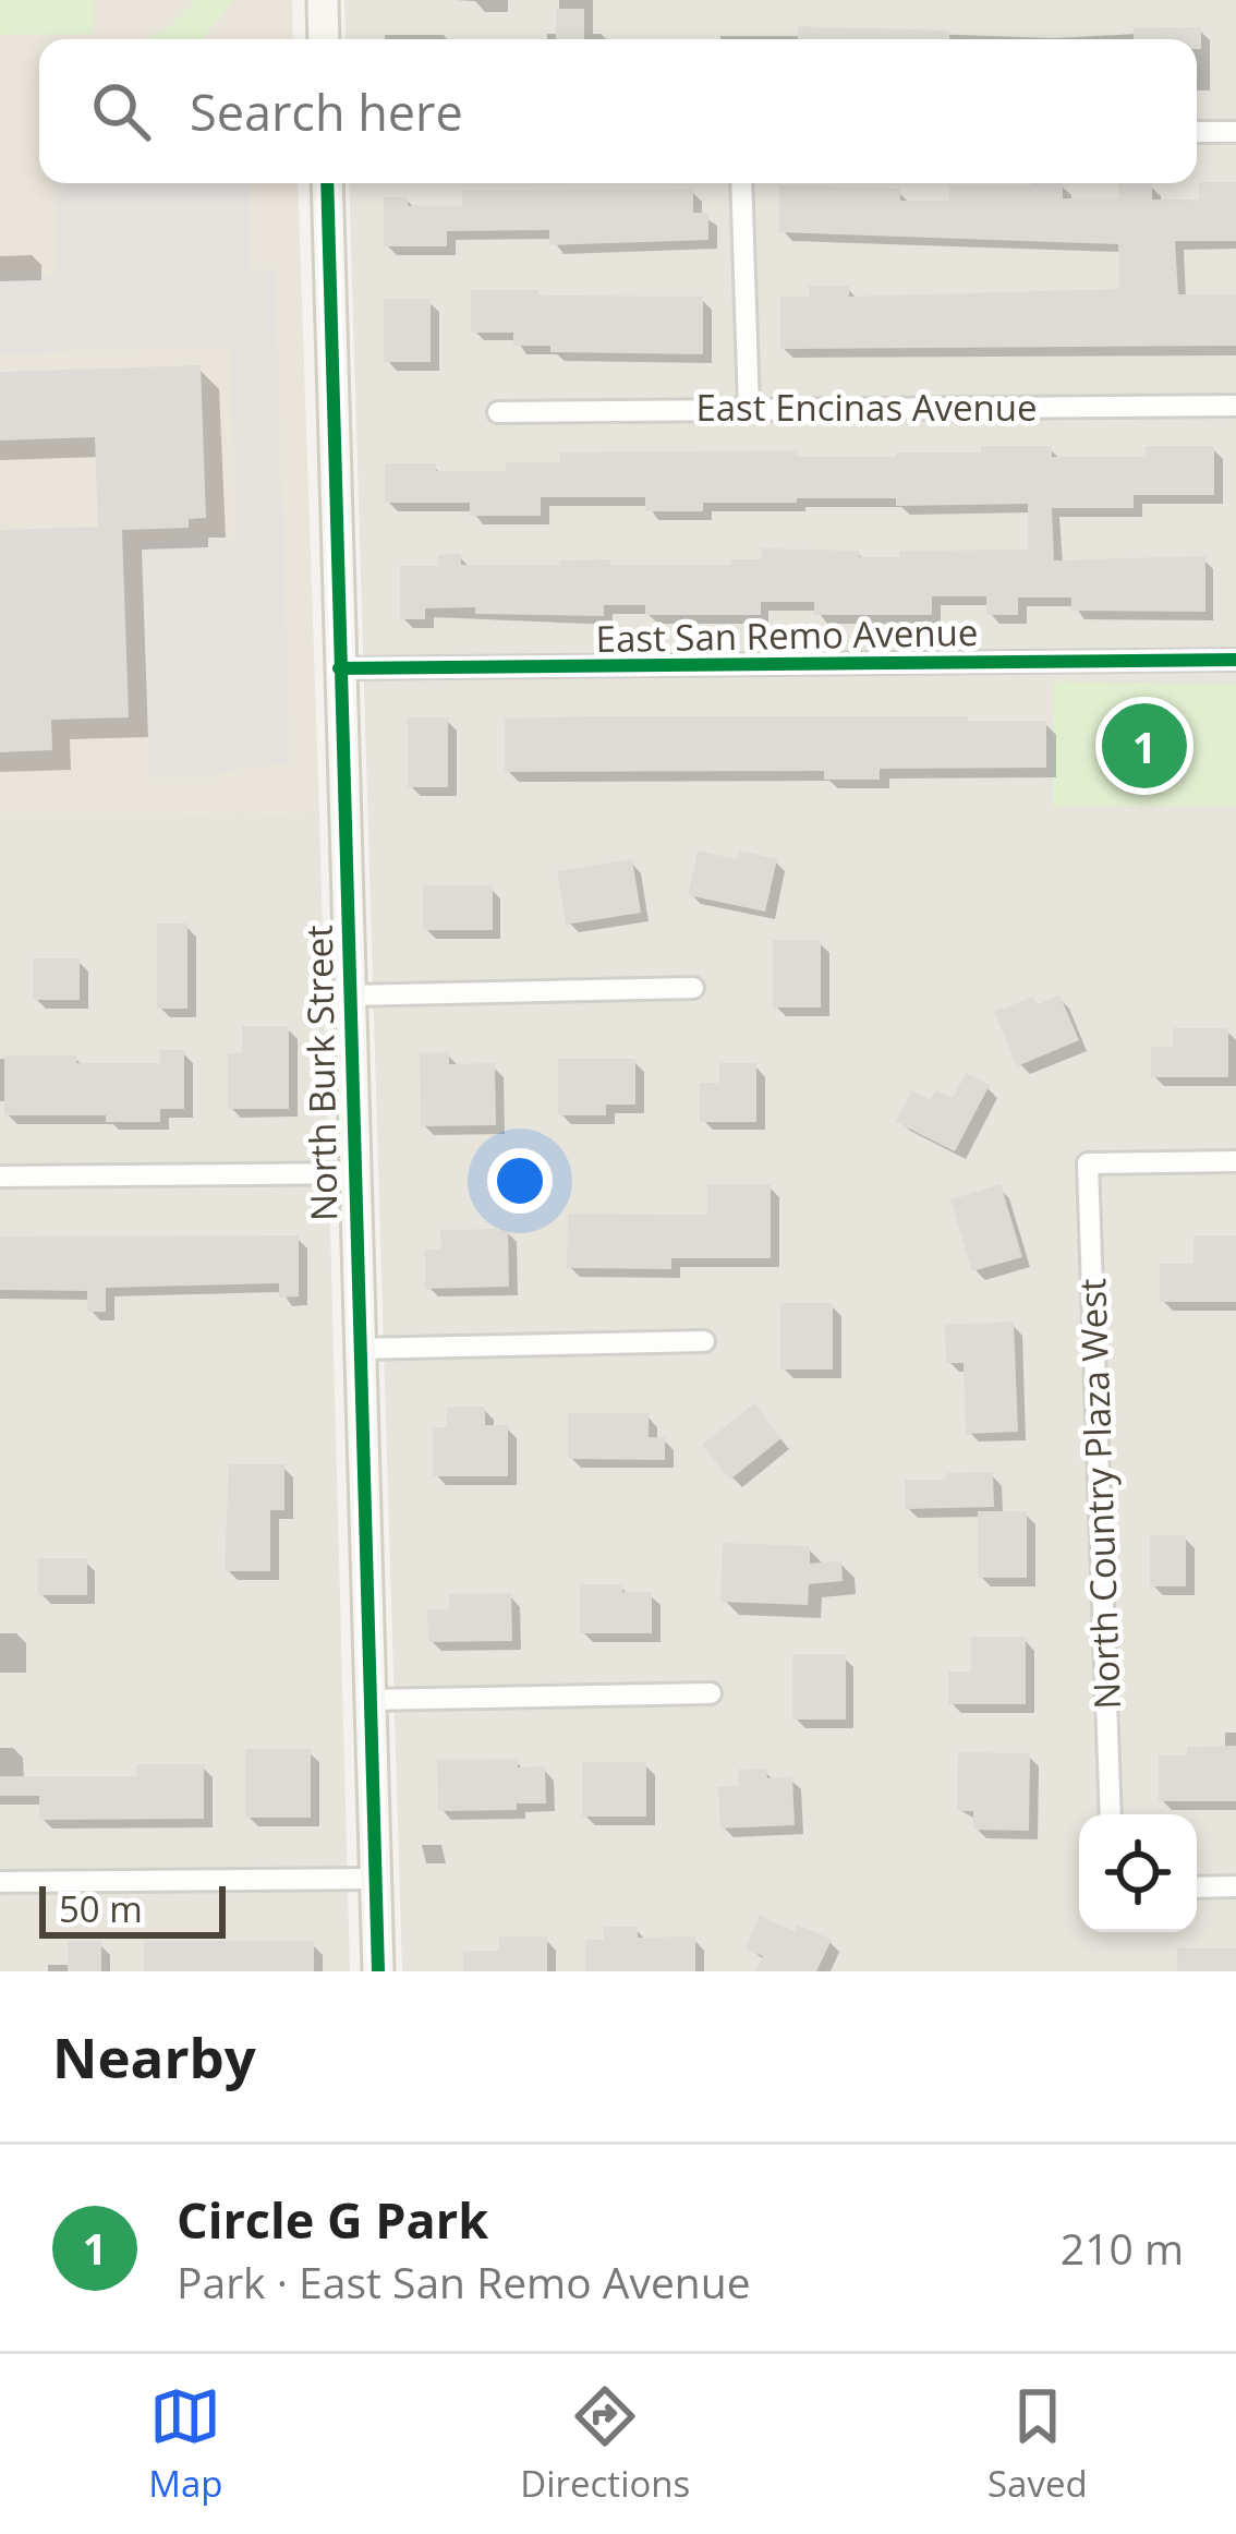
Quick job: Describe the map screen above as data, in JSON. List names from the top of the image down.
{
  "streets": {
    "street": [
      "East Encinas Avenue",
      "East San Remo Avenue",
      "North Burk Street",
      "North Country Plaza West"
    ]
  },
  "crossings": [
    ["East San Remo Avenue", "North Burk Street"]
  ],
  "scale_bar": "50 m",
  "page": {
    "search": "Search here",
    "pins": "1",
    "scale": "50 m",
    "heading": "Nearby",
    "list": [
      {
        "mark": "1",
        "name": "Circle G Park",
        "note": "Park · East San Remo Avenue",
        "value": "210 m"
      }
    ],
    "nav": ["Map", "Directions", "Saved"]
  }
}
